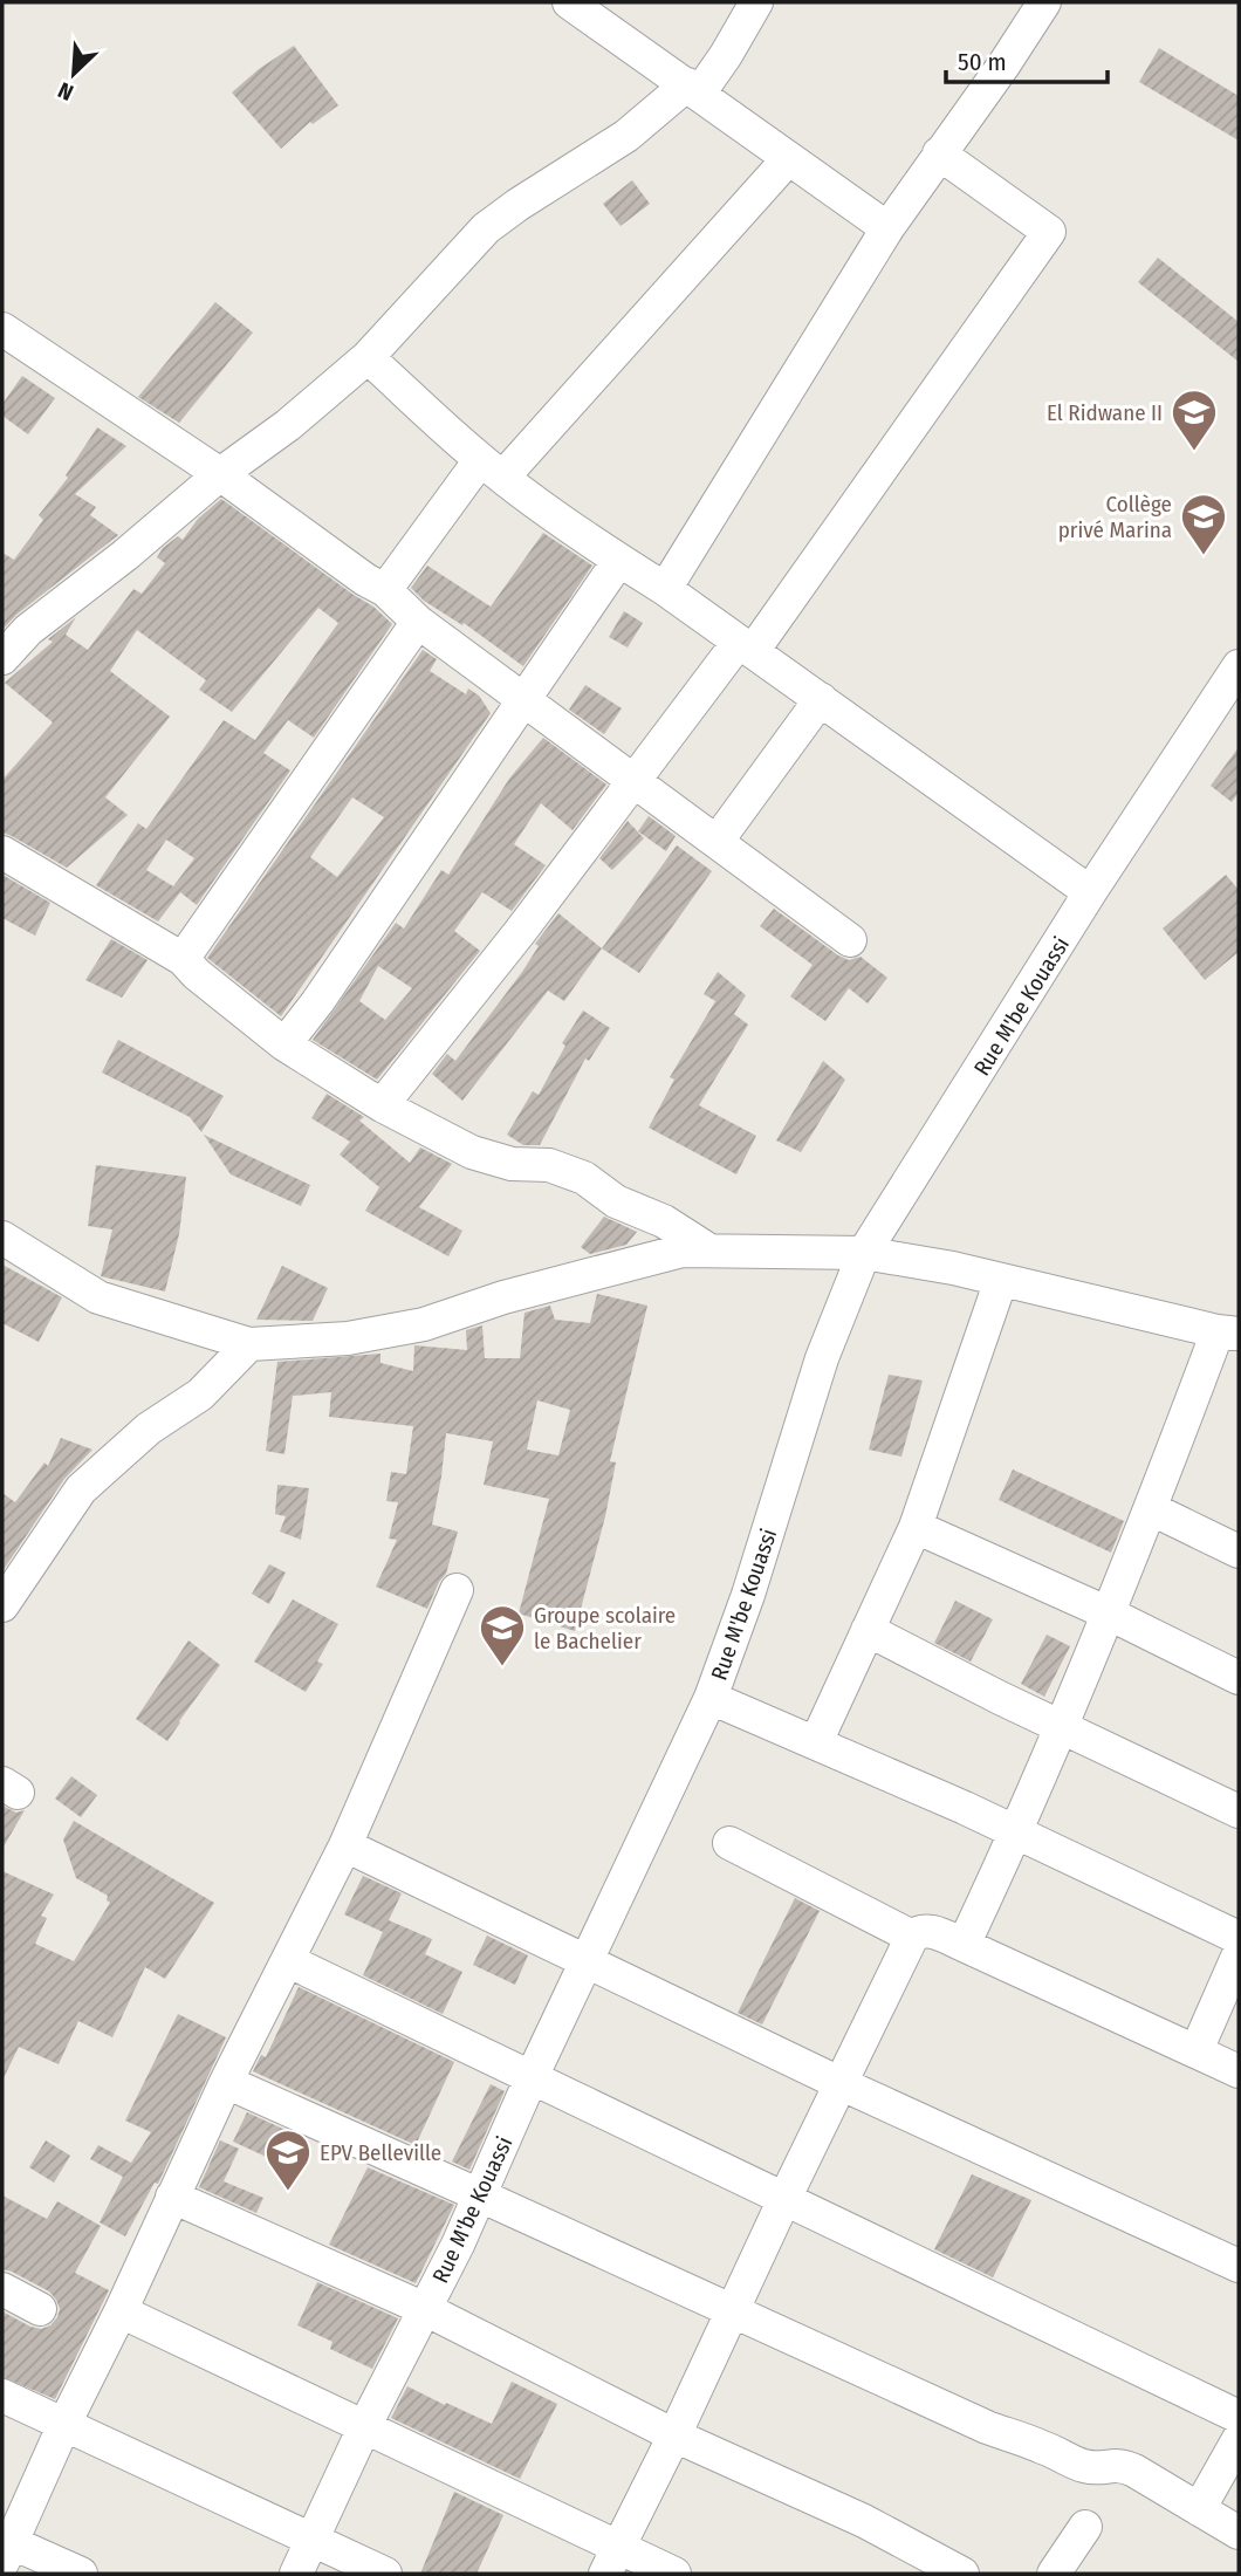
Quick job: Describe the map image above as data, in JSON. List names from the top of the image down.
{
  "streets": {
    "street": ["Rue M'be Kouassi"]
  },
  "places": {
    "school or university": [
      "El Ridwane II",
      "Collège privé Marina",
      "Groupe scolaire le Bachelier",
      "EPV Belleville"
    ]
  },
  "scale_bar": "50 m",
  "north": "bottom left"
}
